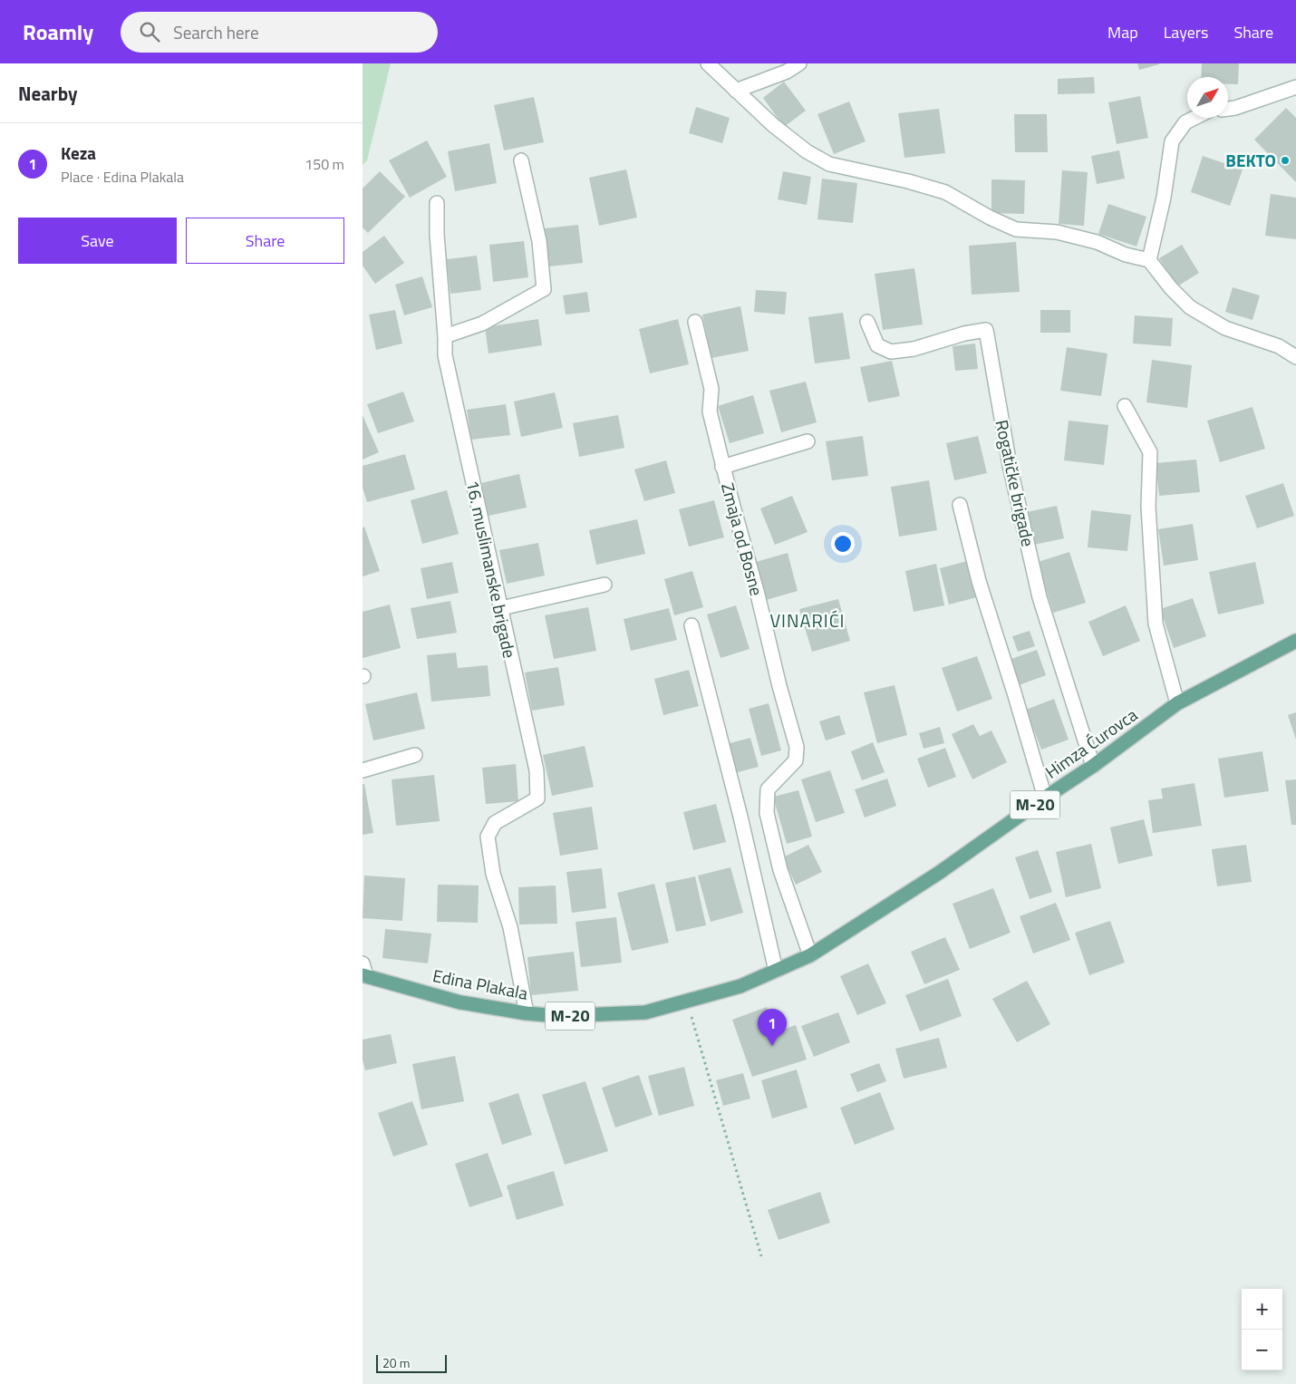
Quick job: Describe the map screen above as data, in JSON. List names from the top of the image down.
{
  "streets": {
    "main road": ["Himza Ćurovca", "M-20", "Edina Plakala"],
    "street": ["Rogatičke brigade", "Zmaja od Bosne", "16. muslimanske brigade"]
  },
  "crossings": [
    ["Rogatičke brigade", "Himza Ćurovca"],
    ["Zmaja od Bosne", "Himza Ćurovca"],
    ["16. muslimanske brigade", "Edina Plakala"],
    ["Himza Ćurovca", "Edina Plakala"]
  ],
  "districts": ["VINARIĆI"],
  "places": ["BEKTO"],
  "scale_bar": "20 m",
  "north": "top right",
  "page": {
    "header": "Roamly",
    "search": "Search here",
    "nav": ["Map", "Layers", "Share"],
    "heading": "Nearby",
    "list": [
      {
        "mark": "1",
        "name": "Keza",
        "note": "Place · Edina Plakala",
        "value": "150 m"
      }
    ],
    "buttons": ["Save", "Share"],
    "pins": "1",
    "map_buttons": ["+", "−"],
    "scale": "20 m"
  }
}
